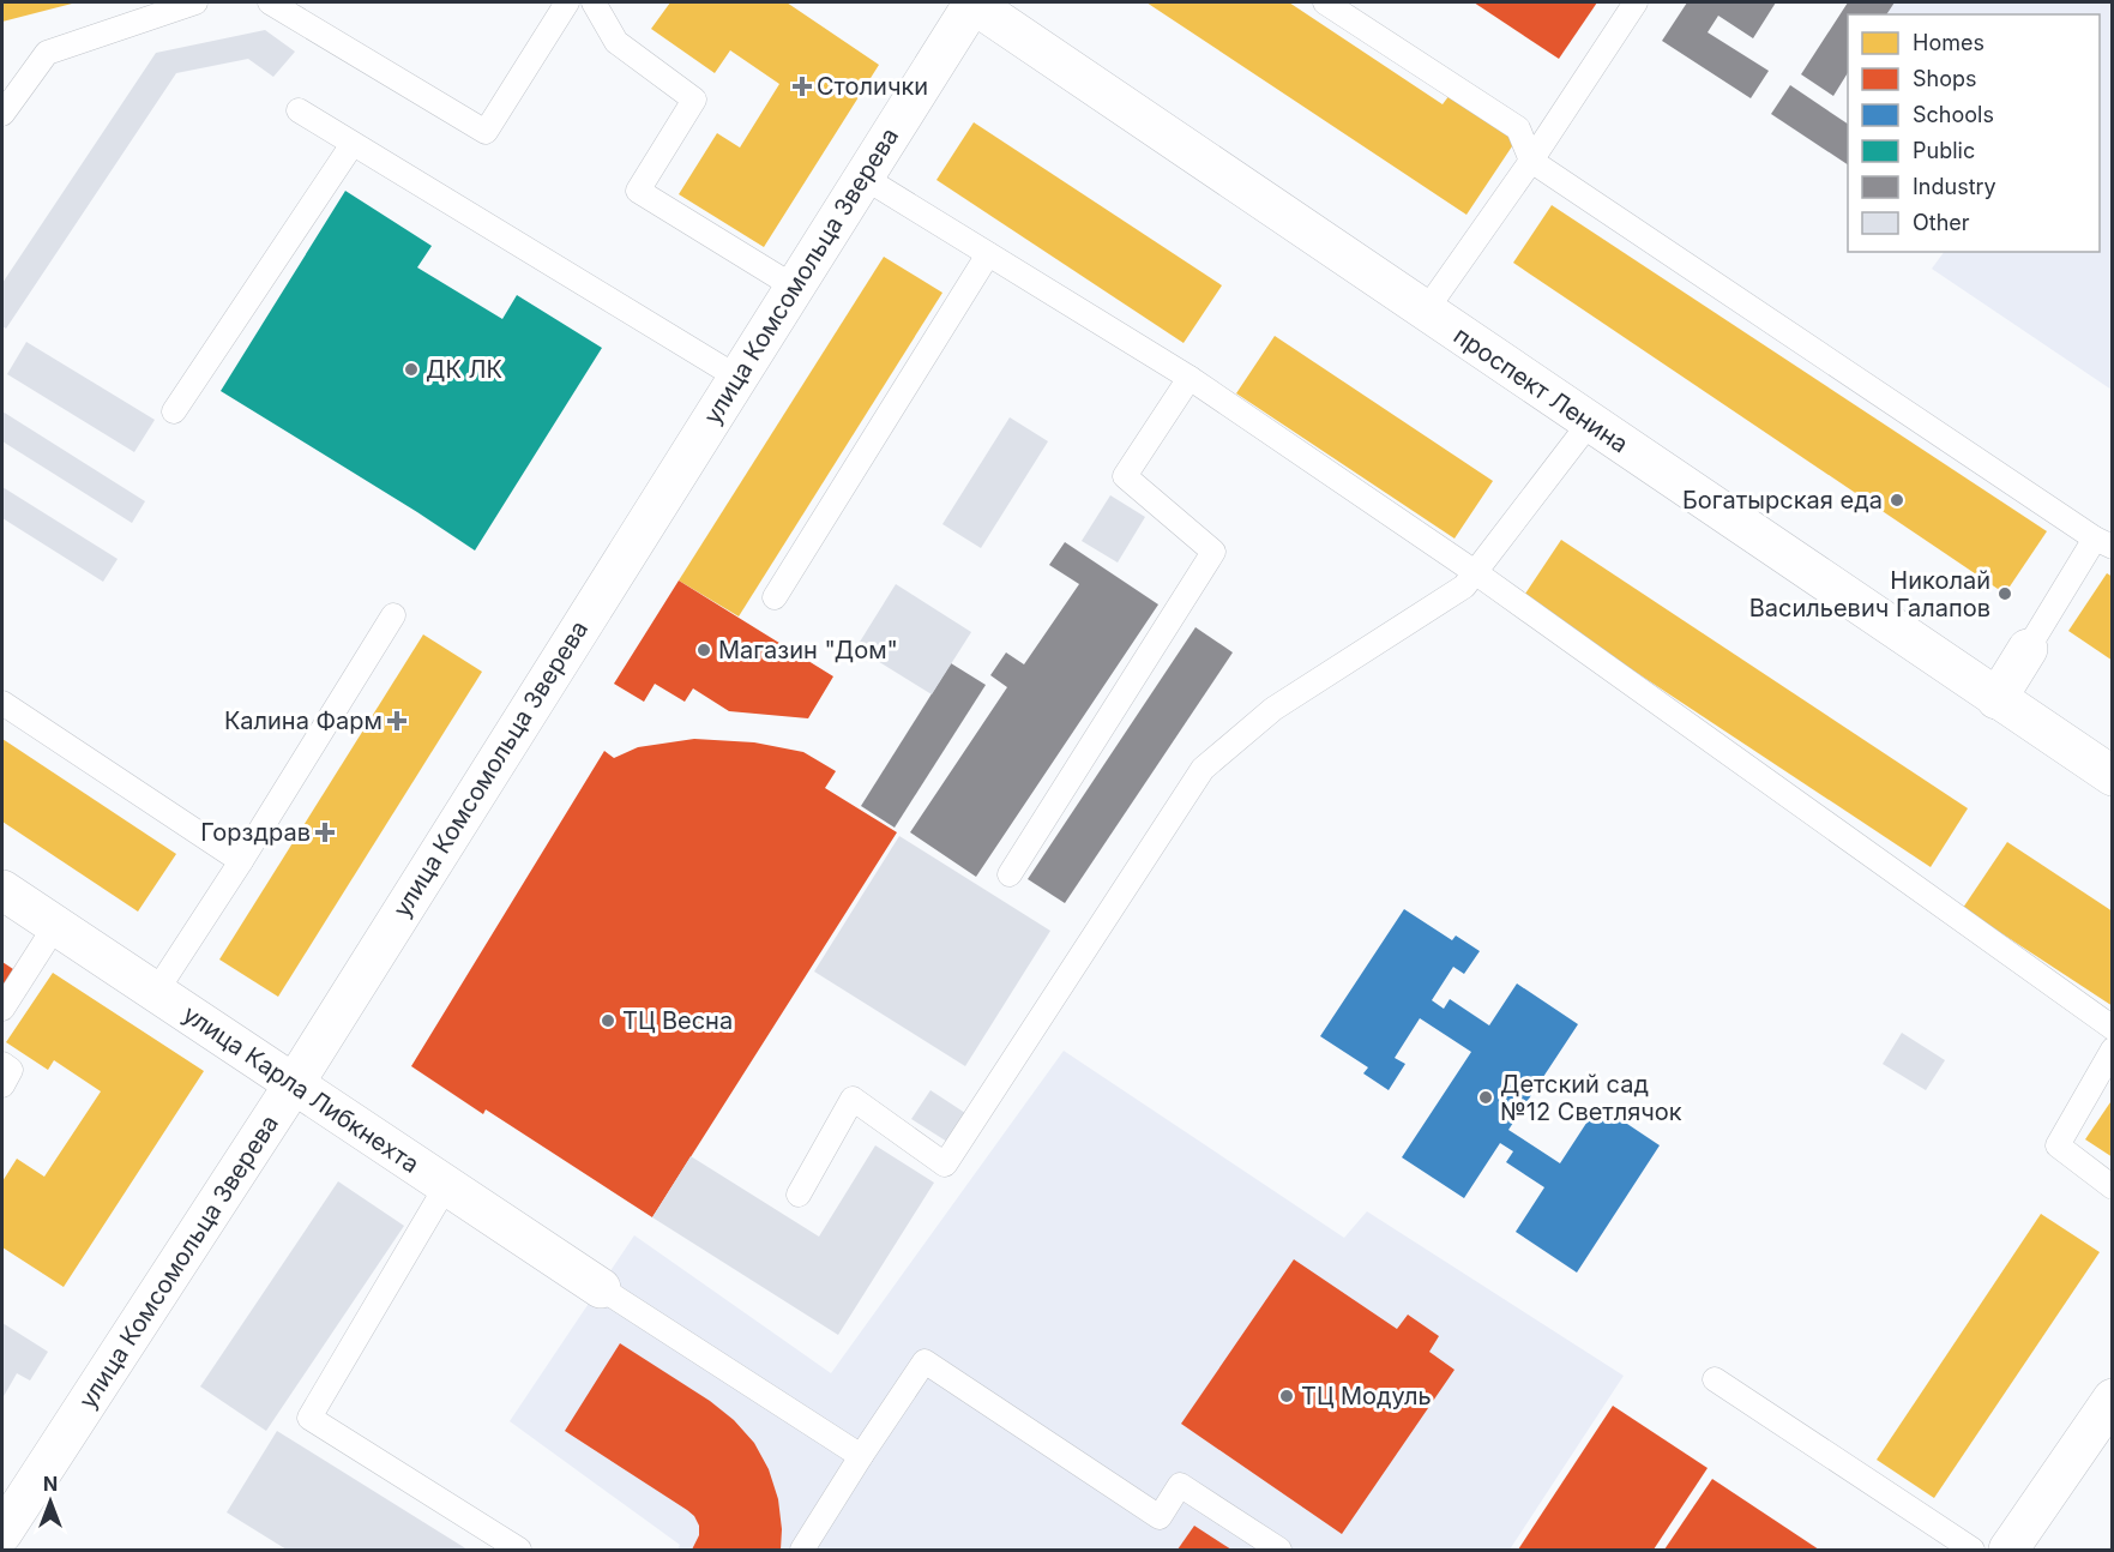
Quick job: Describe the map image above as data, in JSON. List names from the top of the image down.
{
  "streets": {
    "street": ["улица Комсомольца Зверева", "проспект Ленина", "улица Карла Либкнехта"]
  },
  "crossings": [
    ["улица Комсомольца Зверева", "проспект Ленина"],
    ["улица Комсомольца Зверева", "улица Карла Либкнехта"]
  ],
  "places": {
    "health": ["Столички", "Калина Фарм", "Горздрав"],
    "other": [
      "ДК ЛК",
      "Богатырская еда",
      "Николай Васильевич Галапов",
      "Магазин \"Дом\"",
      "ТЦ Весна",
      "Детский сад №12 Светлячок",
      "ТЦ Модуль"
    ]
  },
  "legend": [
    "Homes",
    "Shops",
    "Schools",
    "Public",
    "Industry",
    "Other"
  ],
  "north": "top"
}
